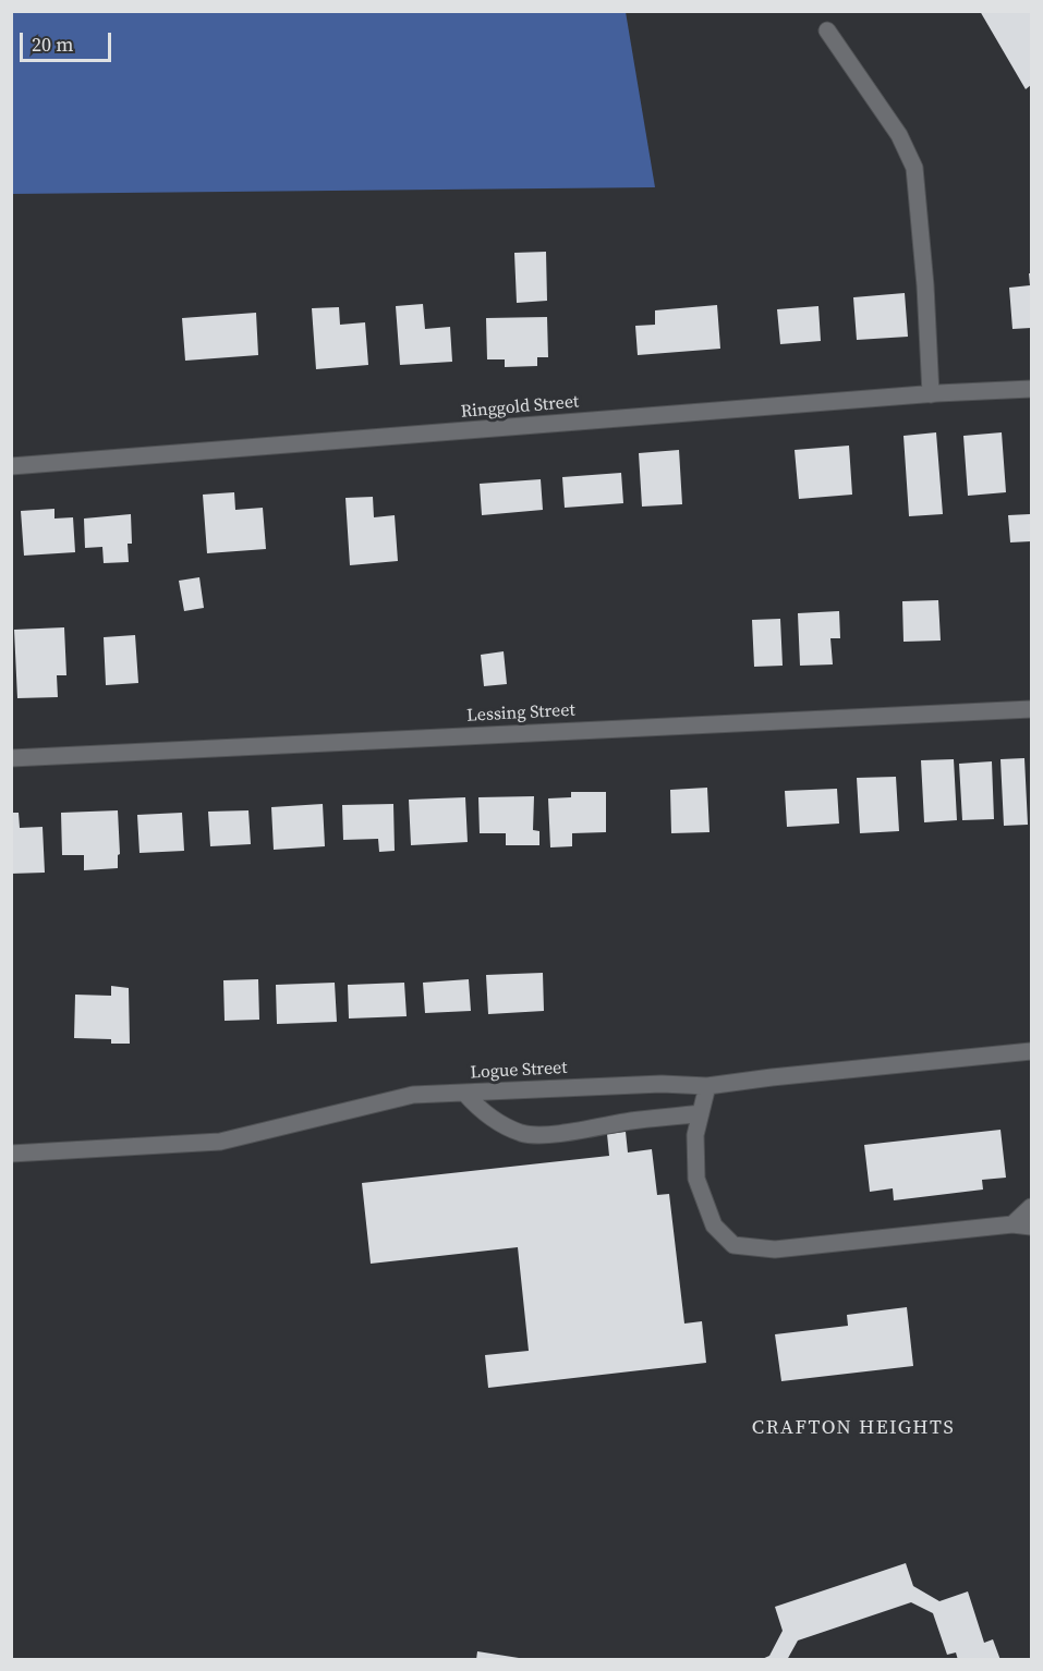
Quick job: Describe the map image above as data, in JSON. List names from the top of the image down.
{
  "streets": {
    "street": ["Ringgold Street", "Lessing Street", "Logue Street"]
  },
  "districts": ["CRAFTON HEIGHTS"],
  "scale_bar": "20 m"
}
